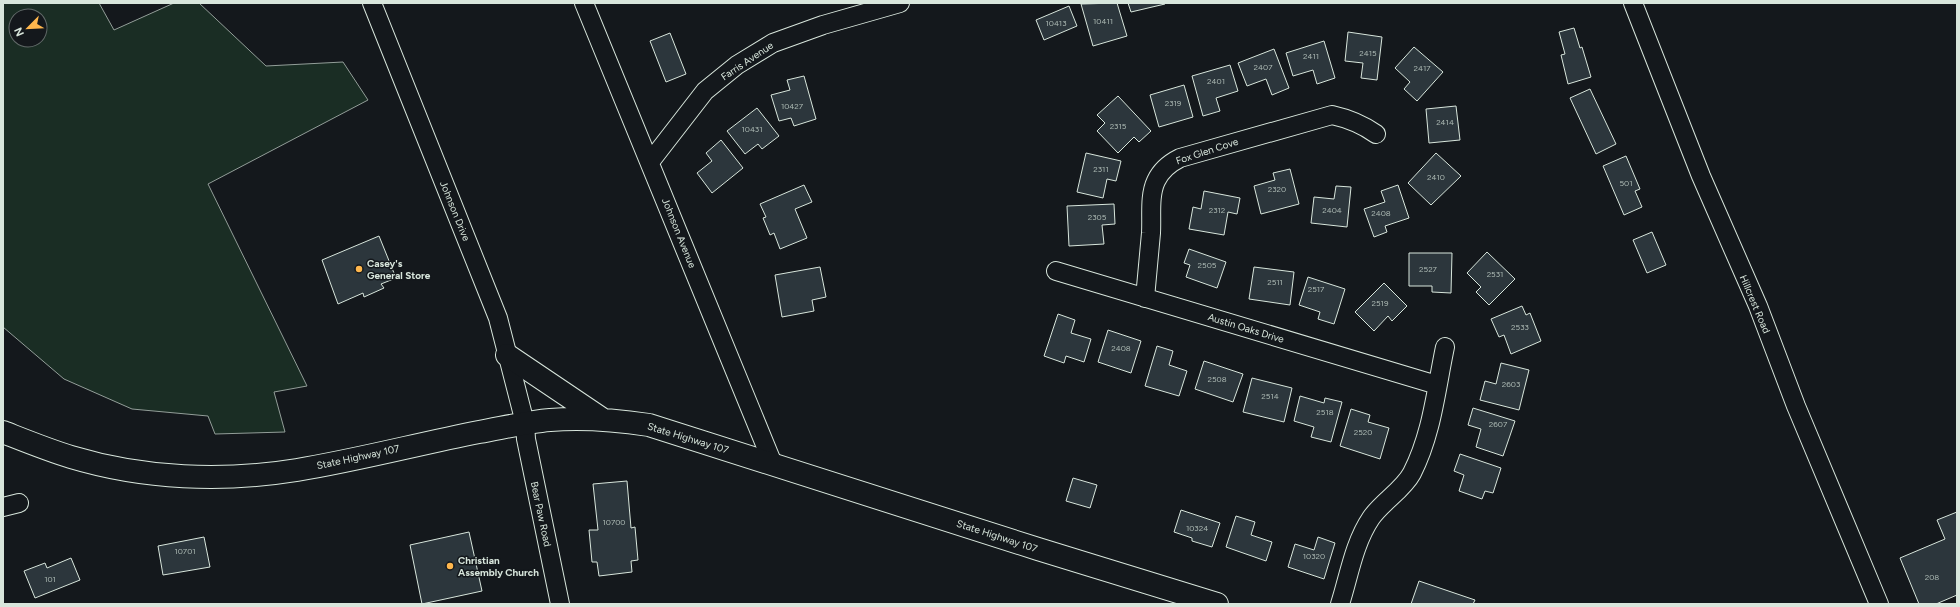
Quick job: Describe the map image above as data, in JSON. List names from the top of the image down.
{
  "streets": {
    "main road": ["State Highway 107"],
    "street": [
      "Farris Avenue",
      "Fox Glen Cove",
      "Johnson Drive",
      "Johnson Avenue",
      "Hillcrest Road",
      "Austin Oaks Drive",
      "Bear Paw Road"
    ]
  },
  "crossings": [
    ["Farris Avenue", "Johnson Avenue"],
    ["Fox Glen Cove", "Austin Oaks Drive"],
    ["Johnson Drive", "State Highway 107"],
    ["Johnson Drive", "Bear Paw Road"],
    ["Johnson Avenue", "State Highway 107"],
    ["State Highway 107", "Bear Paw Road"]
  ],
  "places": ["Casey's General Store", "Christian Assembly Church"],
  "house_numbers": [
    "10411",
    "10413",
    "2415",
    "2411",
    "2407",
    "2417",
    "2401",
    "2319",
    "10427",
    "2414",
    "2315",
    "10431",
    "2311",
    "2410",
    "501",
    "2320",
    "2312",
    "2404",
    "2408",
    "2305",
    "2505",
    "2527",
    "2531",
    "2511",
    "2517",
    "2519",
    "2533",
    "2408",
    "2508",
    "2603",
    "2514",
    "2518",
    "2607",
    "2520",
    "10700",
    "10324",
    "10701",
    "10320",
    "208",
    "101"
  ],
  "north": "bottom left"
}
